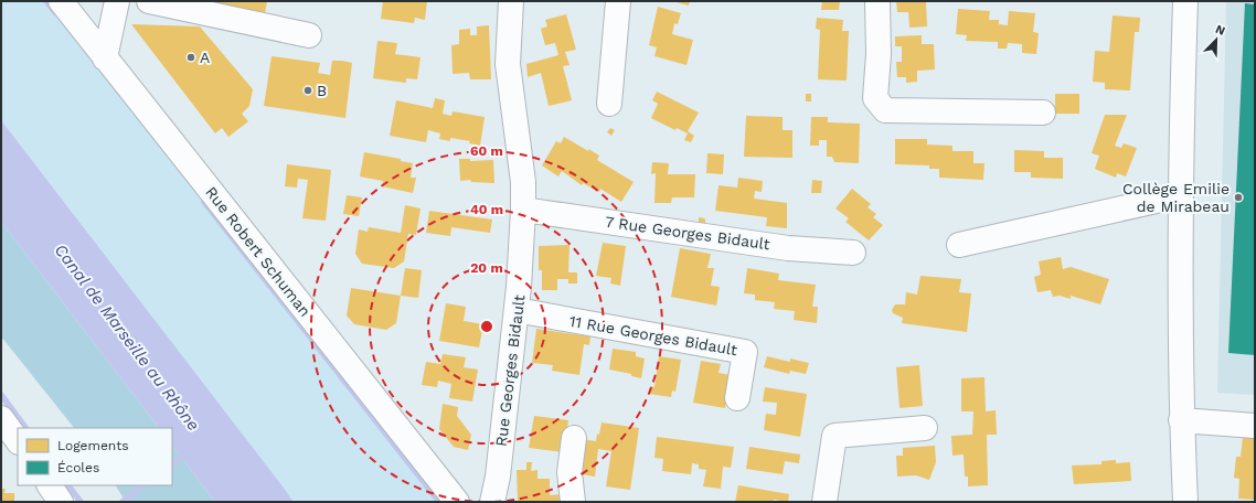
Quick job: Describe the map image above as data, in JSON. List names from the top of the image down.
{
  "streets": {
    "street": [
      "7 Rue Georges Bidault",
      "Rue Robert Schuman",
      "11 Rue Georges Bidault",
      "Rue Georges Bidault"
    ]
  },
  "crossings": [
    ["7 Rue Georges Bidault", "Rue Georges Bidault"],
    ["11 Rue Georges Bidault", "Rue Georges Bidault"]
  ],
  "water": ["Canal de Marseille au Rhône"],
  "places": ["A", "B", "Collège Emilie de Mirabeau"],
  "legend": ["Logements", "Écoles"],
  "north": "top right",
  "rings": ["60 m", "40 m", "20 m"]
}
